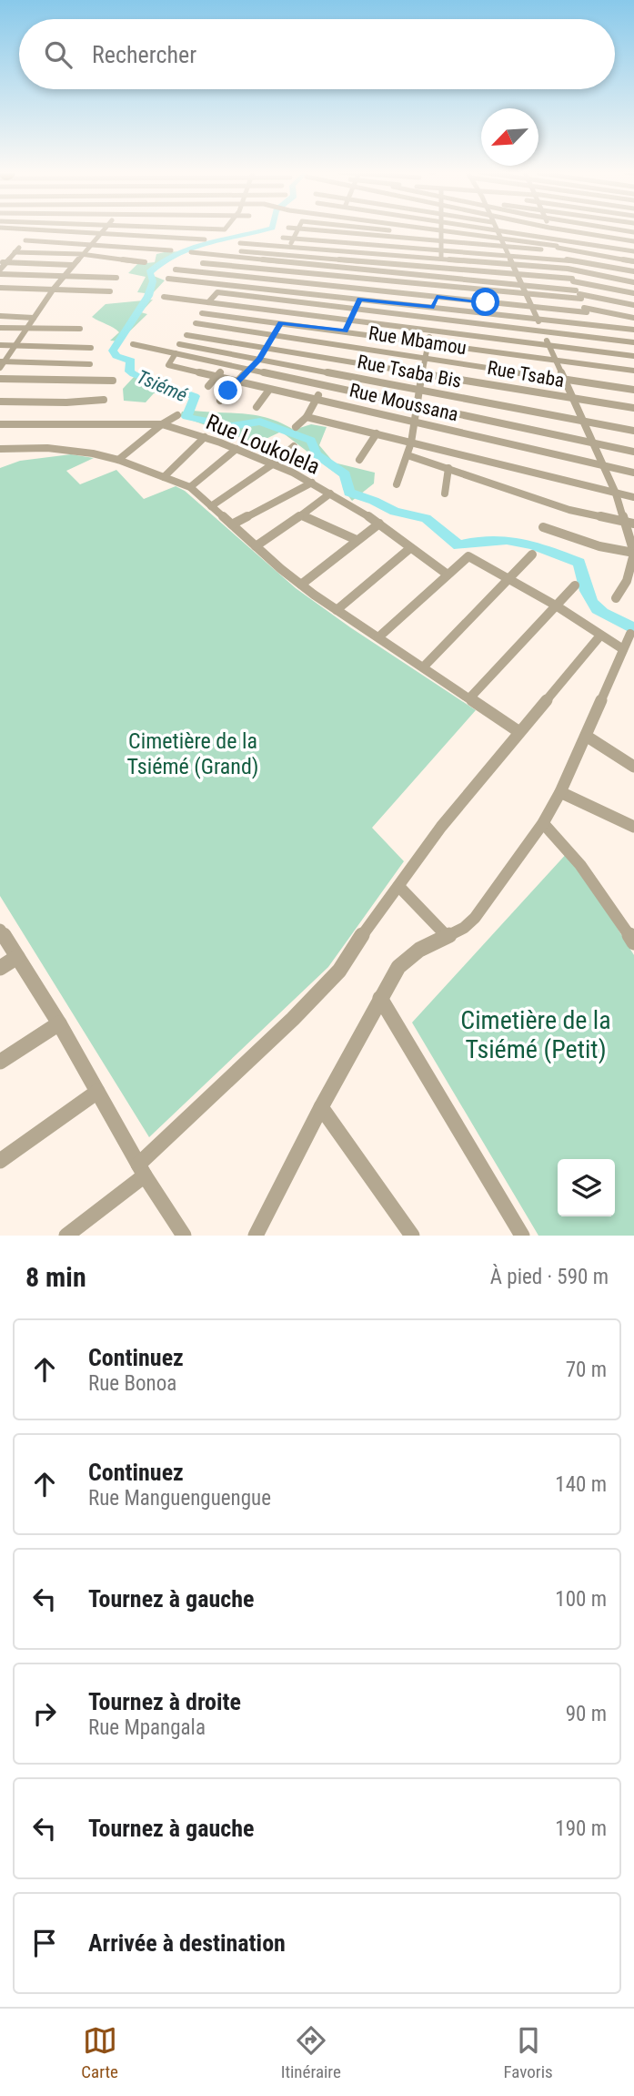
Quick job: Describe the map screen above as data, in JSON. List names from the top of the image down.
{
  "streets": {
    "street": [
      "Rue Mbamou",
      "Rue Tsaba Bis",
      "Rue Tsaba",
      "Rue Moussana",
      "Rue Loukolela"
    ]
  },
  "water": ["Tsiémé"],
  "parks": ["Cimetière de la Tsiémé (Grand)", "Cimetière de la Tsiémé (Petit)"],
  "north": "bottom left",
  "page": {
    "search": "Rechercher",
    "heading": ["8 min", "À pied · 590 m"],
    "list": [
      ["Continuez", "Rue Bonoa", "70 m"],
      ["Continuez", "Rue Manguenguengue", "140 m"],
      ["Tournez à gauche", "100 m"],
      ["Tournez à droite", "Rue Mpangala", "90 m"],
      ["Tournez à gauche", "190 m"],
      "Arrivée à destination"
    ],
    "nav": ["Carte", "Itinéraire", "Favoris"]
  }
}
